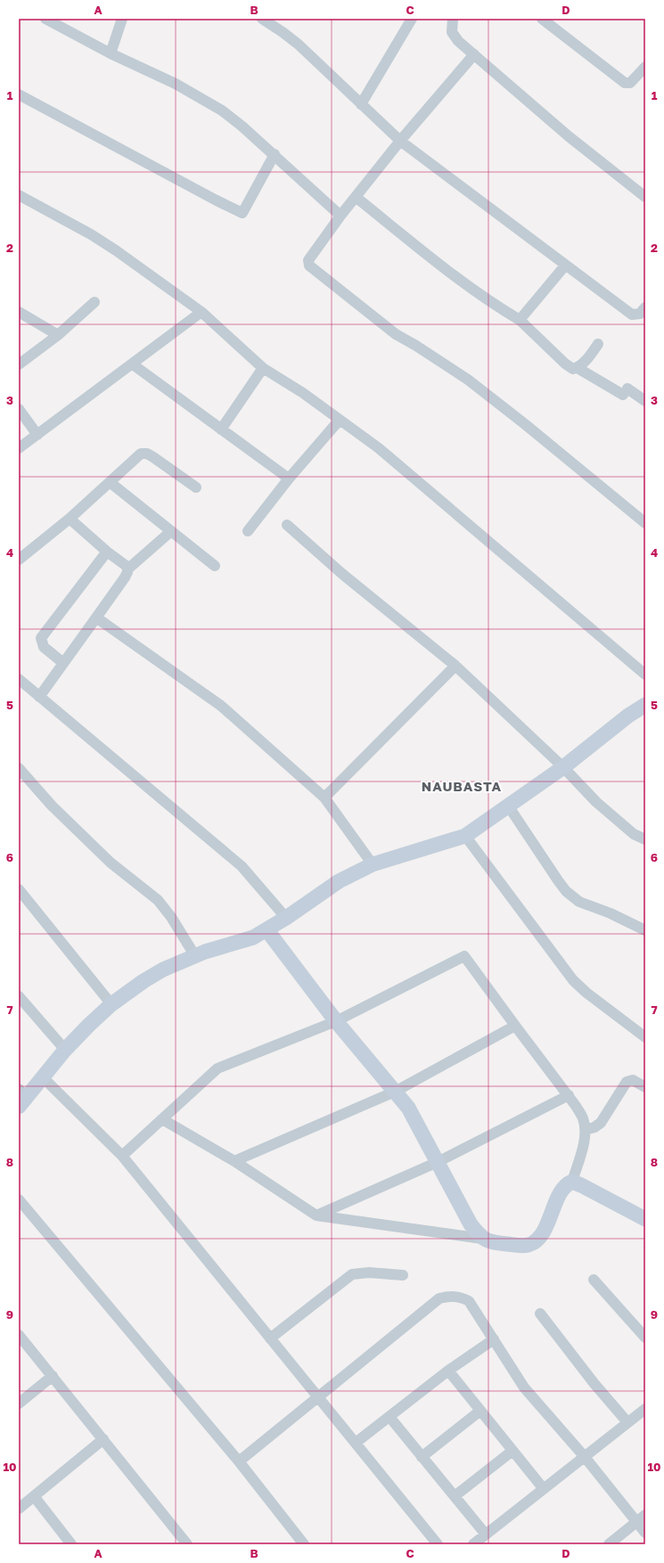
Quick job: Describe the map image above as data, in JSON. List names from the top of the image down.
{
  "districts": ["NAUBASTA"],
  "grid": {
    "columns": [
      "A",
      "B",
      "C",
      "D"
    ],
    "rows": [
      "1",
      "2",
      "3",
      "4",
      "5",
      "6",
      "7",
      "8",
      "9",
      "10"
    ]
  }
}
